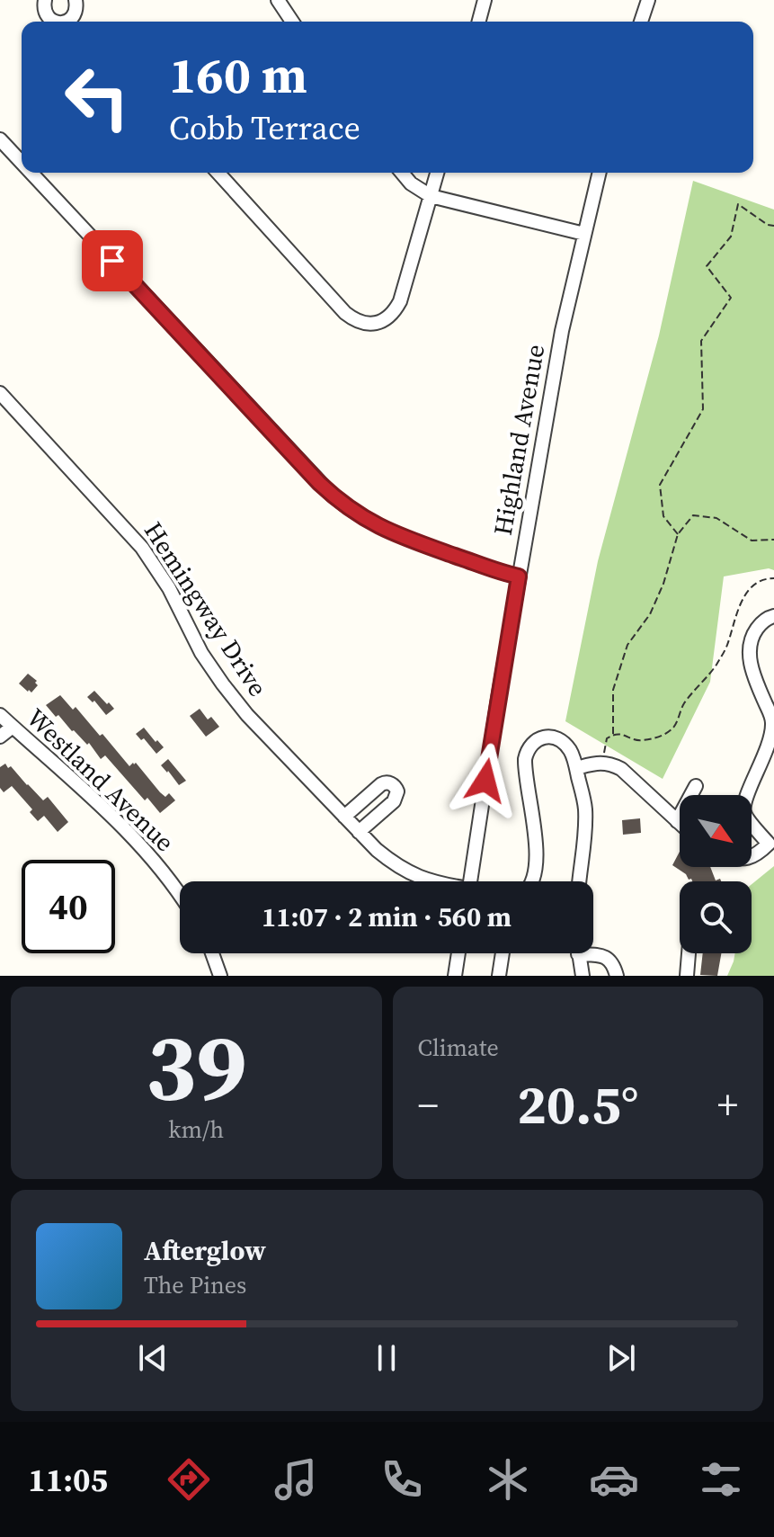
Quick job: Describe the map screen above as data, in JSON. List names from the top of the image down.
{
  "streets": {
    "street": ["Highland Avenue", "Hemingway Drive", "Westland Avenue"]
  },
  "north": "bottom right",
  "page": {
    "turn": ["160 m", "Cobb Terrace"],
    "limit": "40",
    "trip": "11:07 · 2 min · 560 m",
    "tile": [
      ["39", "km/h"],
      "Climate"
    ],
    "heat": ["−", "20.5°", "+"],
    "song": ["Afterglow", "The Pines"],
    "tabs": "11:05"
  }
}
